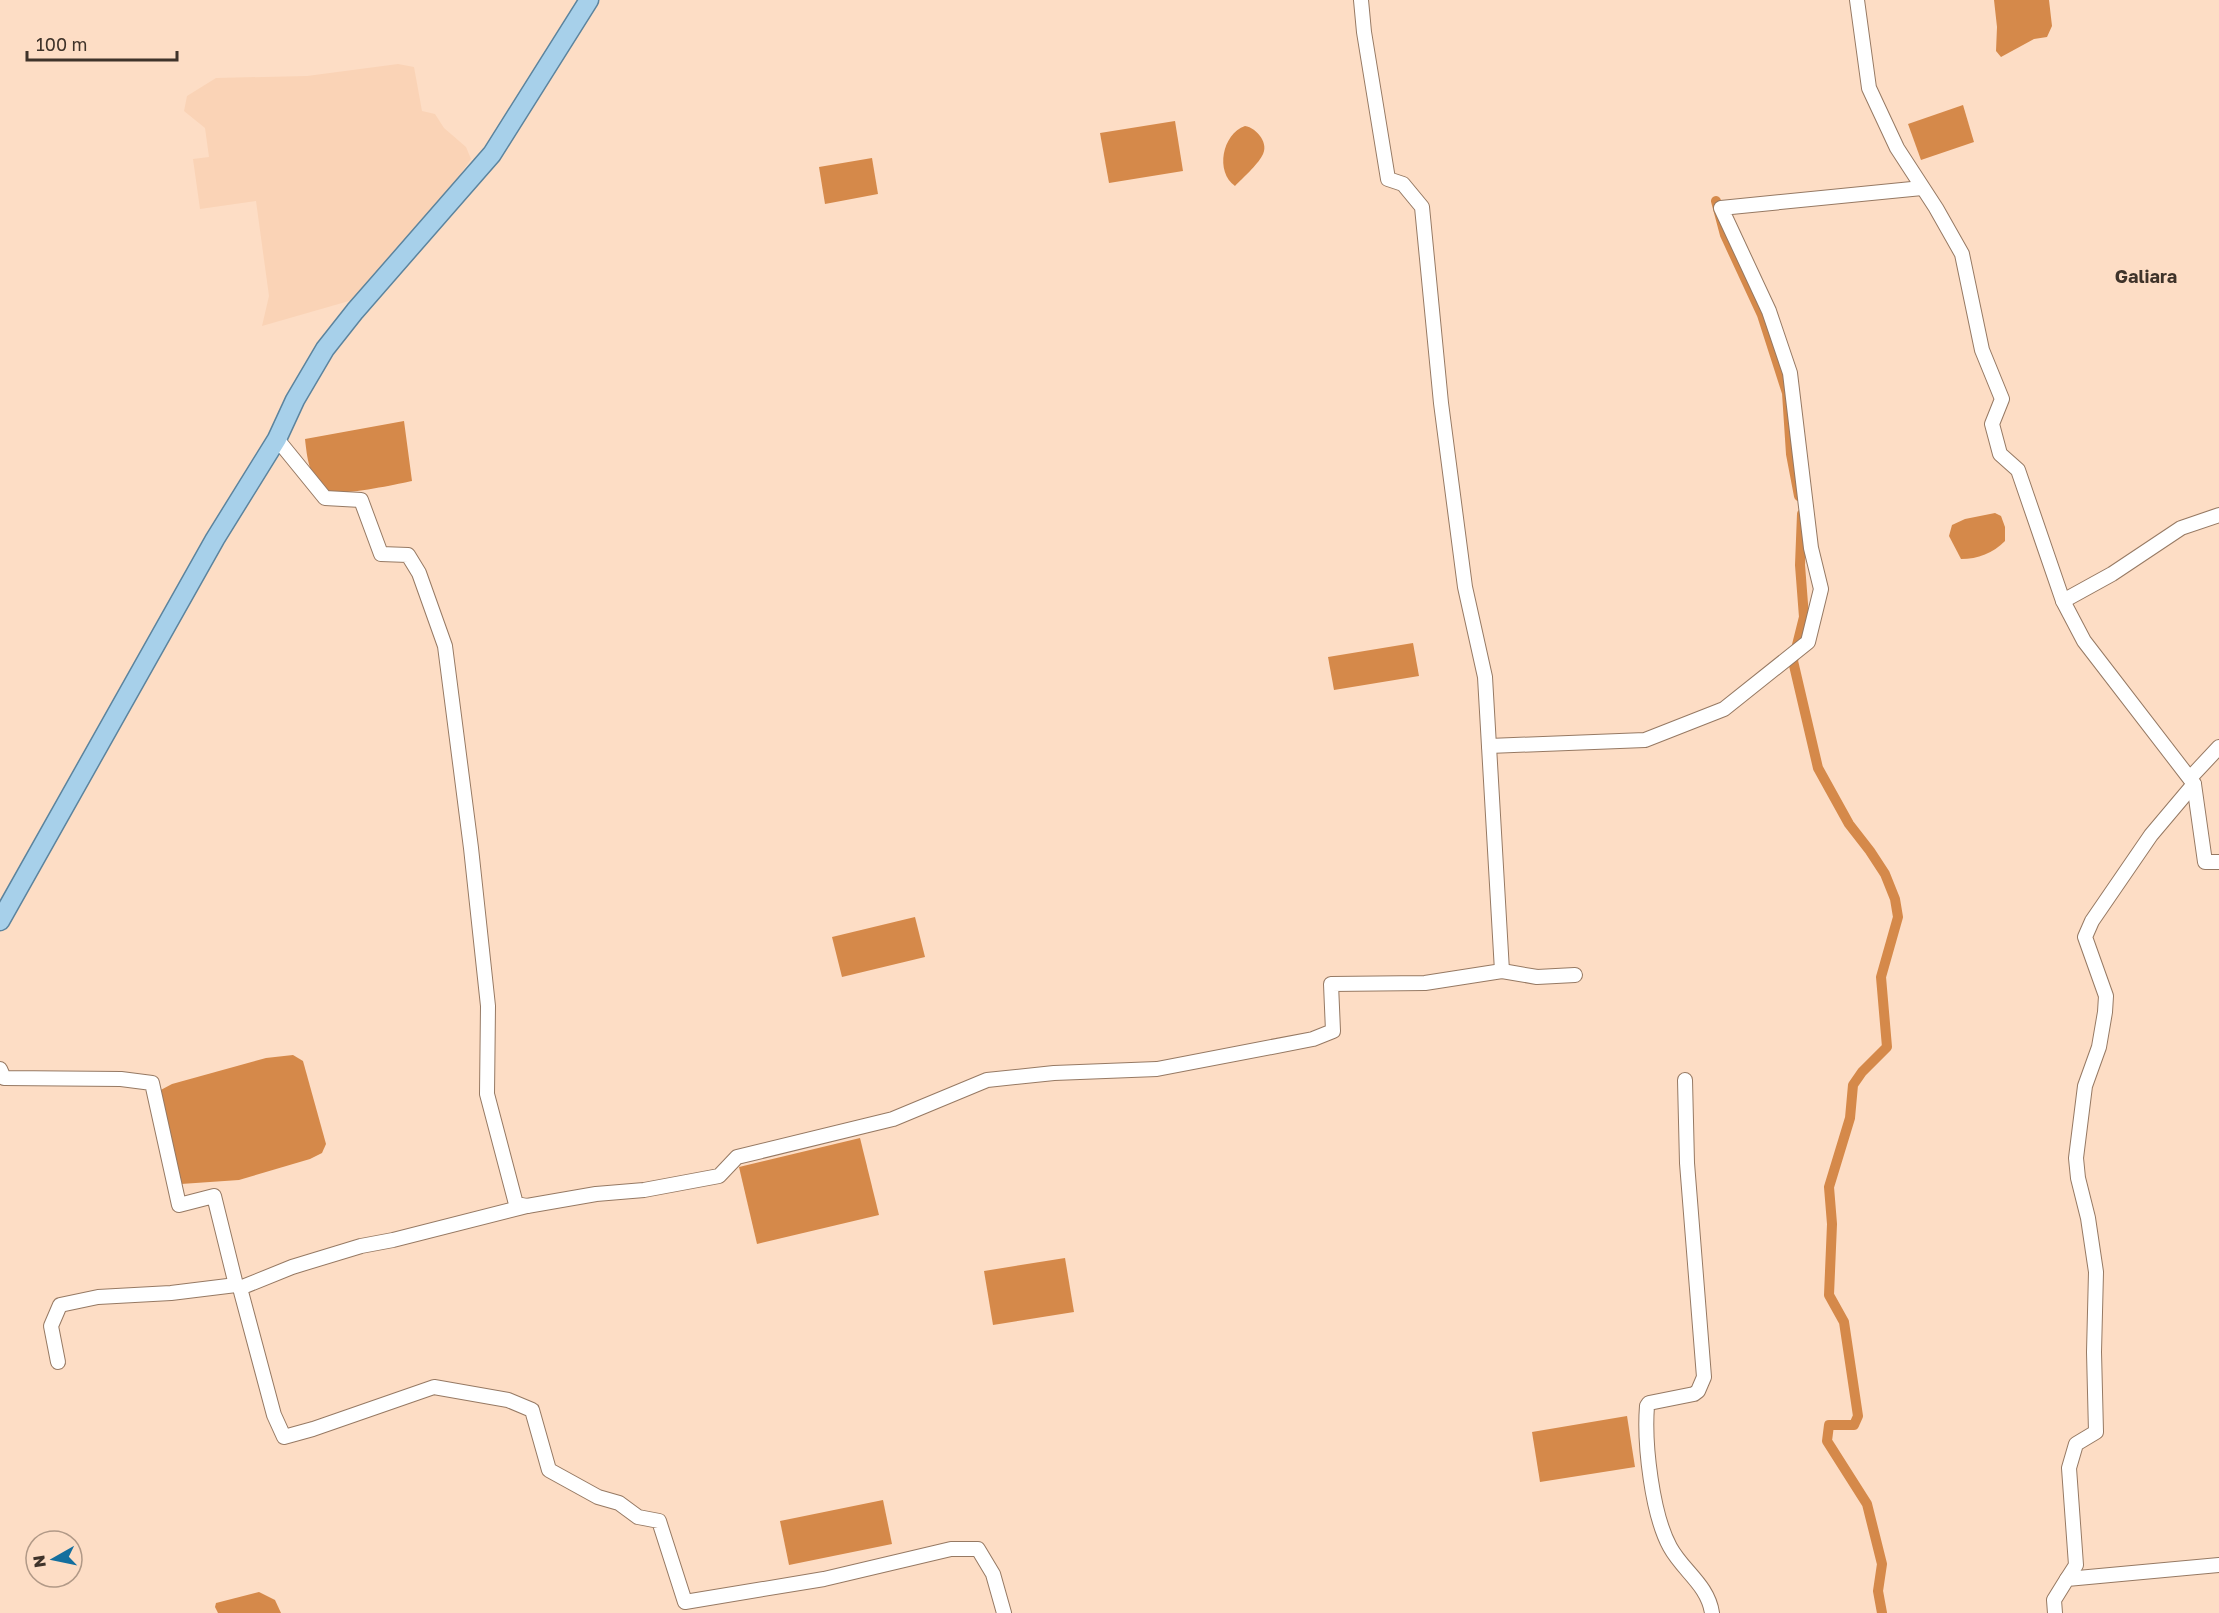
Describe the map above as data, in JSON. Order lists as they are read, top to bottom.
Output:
{
  "districts": ["Galiara"],
  "scale_bar": "100 m",
  "north": "left"
}
